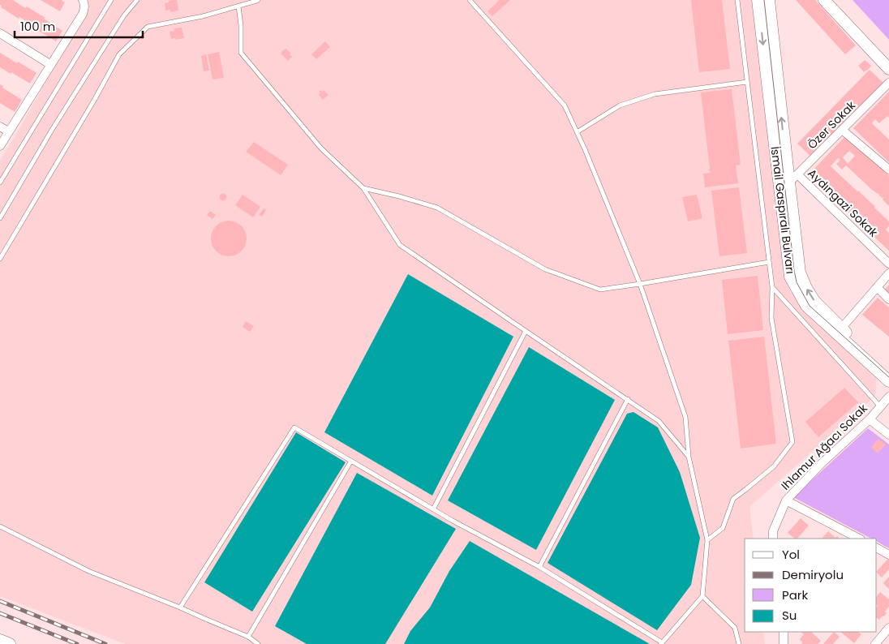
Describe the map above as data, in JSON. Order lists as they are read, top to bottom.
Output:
{
  "streets": {
    "main road": ["İsmail Gaspıralı Bulvarı"],
    "street": ["Özer Sokak", "Aydıngazi Sokak", "Ihlamur Ağacı Sokak"]
  },
  "crossings": [
    ["Özer Sokak", "Aydıngazi Sokak"]
  ],
  "legend": [
    "Yol",
    "Demiryolu",
    "Park",
    "Su"
  ],
  "scale_bar": "100 m"
}
